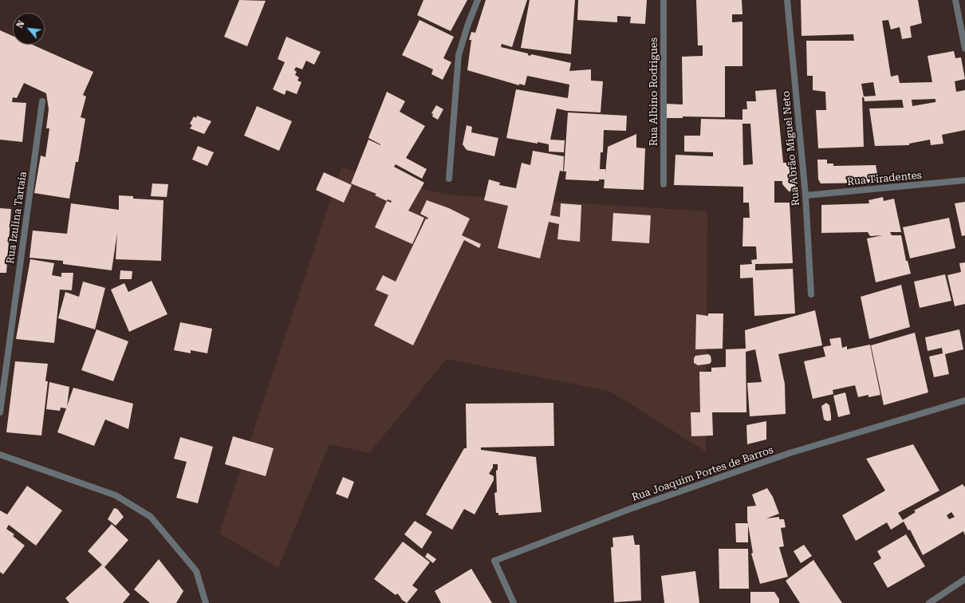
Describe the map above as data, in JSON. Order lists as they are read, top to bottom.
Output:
{
  "streets": {
    "street": [
      "Rua Albino Rodrigues",
      "Rua Abrão Miguel Neto",
      "Rua Tiradentes",
      "Rua Izulina Tartaia",
      "Rua Joaquim Portes de Barros"
    ]
  },
  "crossings": [
    ["Rua Abrão Miguel Neto", "Rua Tiradentes"]
  ],
  "north": "top left"
}
